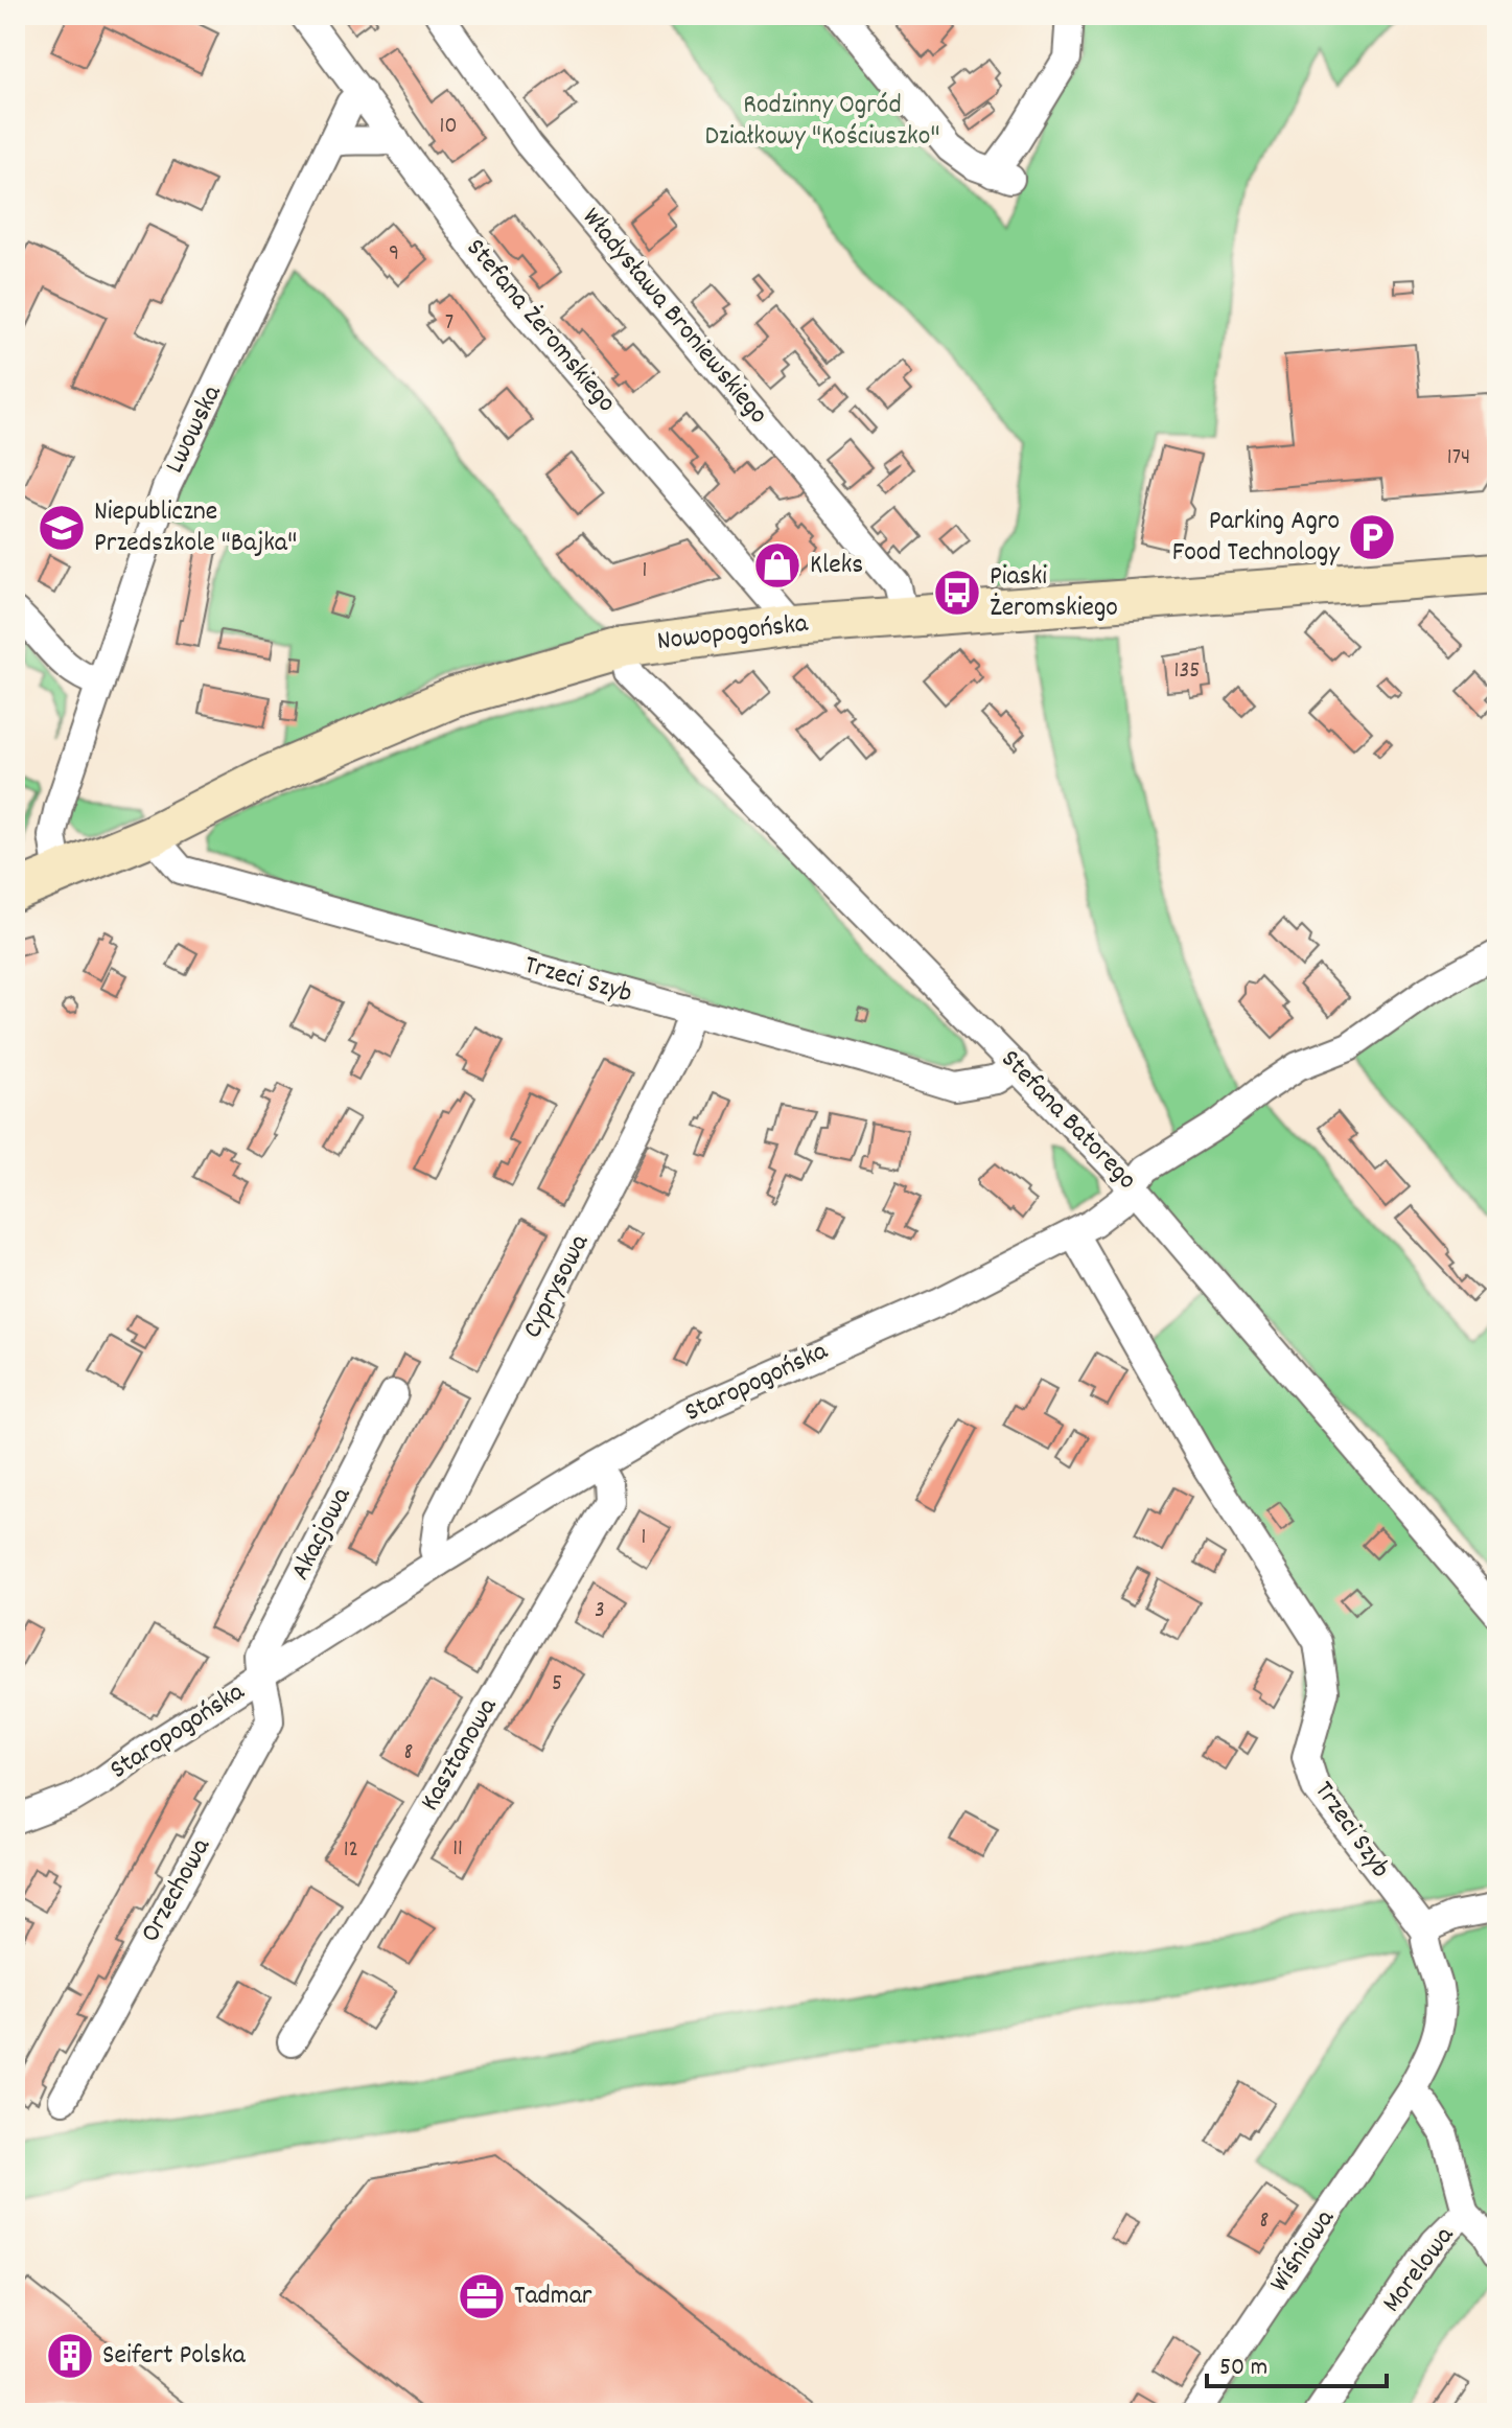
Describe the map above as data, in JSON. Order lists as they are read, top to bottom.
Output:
{
  "streets": {
    "street": [
      "Władysława Broniewskiego",
      "Stefana Żeromskiego",
      "Lwowska",
      "Nowopogońska",
      "Trzeci Szyb",
      "Stefana Batorego",
      "Cyprysowa",
      "Staropogońska",
      "Akacjowa",
      "Kasztanowa",
      "Orzechowa",
      "Wiśniowa",
      "Morelowa"
    ]
  },
  "crossings": [
    ["Władysława Broniewskiego", "Nowopogońska"],
    ["Stefana Żeromskiego", "Lwowska"],
    ["Stefana Żeromskiego", "Nowopogońska"],
    ["Lwowska", "Nowopogońska"],
    ["Nowopogońska", "Trzeci Szyb"],
    ["Nowopogońska", "Stefana Batorego"],
    ["Trzeci Szyb", "Stefana Batorego"],
    ["Trzeci Szyb", "Cyprysowa"],
    ["Trzeci Szyb", "Staropogońska"],
    ["Trzeci Szyb", "Wiśniowa"],
    ["Stefana Batorego", "Staropogońska"],
    ["Cyprysowa", "Staropogońska"],
    ["Staropogońska", "Akacjowa"],
    ["Staropogońska", "Kasztanowa"],
    ["Staropogońska", "Orzechowa"],
    ["Akacjowa", "Orzechowa"]
  ],
  "parks": ["Rodzinny Ogród Działkowy \"Kościuszko\""],
  "places": {
    "school or university": ["Niepubliczne Przedszkole \"Bajka\""],
    "parking": ["Parking Agro Food Technology"],
    "shop": ["Kleks"],
    "bus stop": ["Piaski Żeromskiego"],
    "office": ["Tadmar"],
    "building": ["Seifert Polska"]
  },
  "house_numbers": [
    "10",
    "9",
    "7",
    "174",
    "1",
    "135",
    "1",
    "3",
    "5",
    "8",
    "11",
    "12",
    "8"
  ],
  "scale_bar": "50 m"
}
